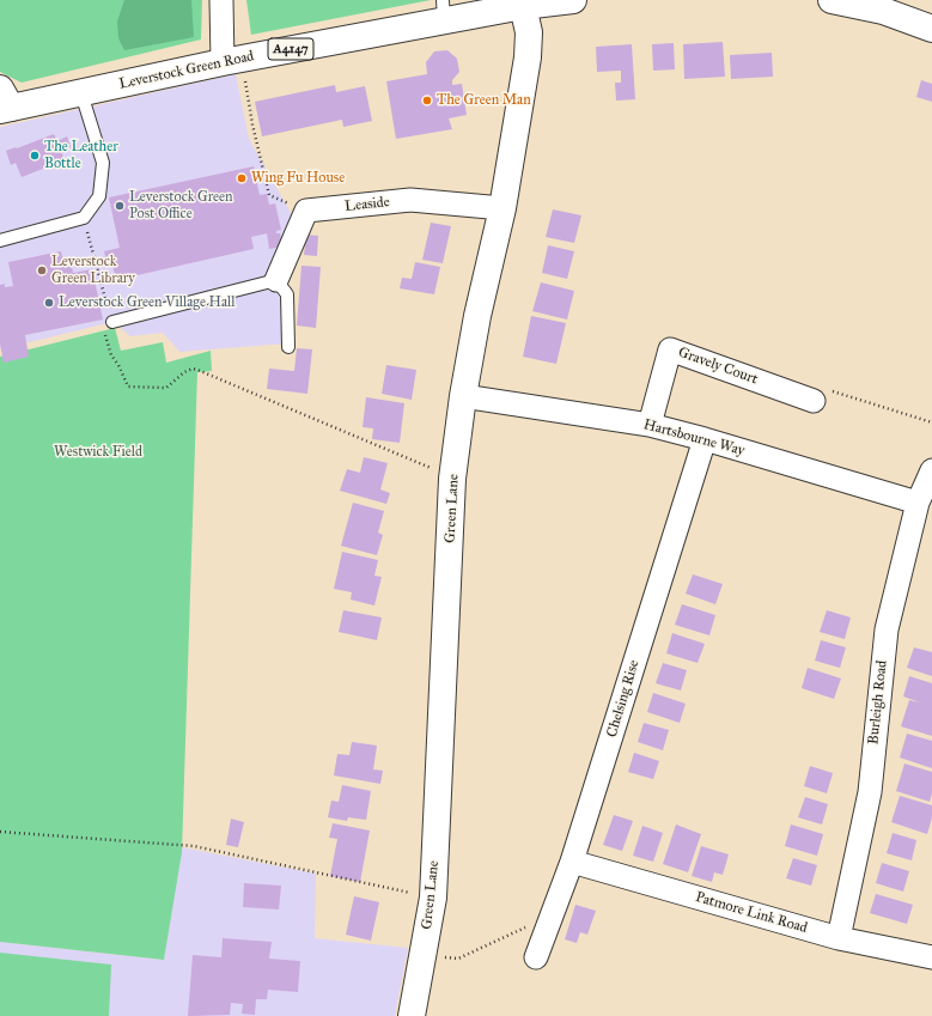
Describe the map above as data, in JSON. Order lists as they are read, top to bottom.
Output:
{
  "streets": {
    "street": [
      "A4147",
      "Leverstock Green Road",
      "Leaside",
      "Gravely Court",
      "Hartsbourne Way",
      "Green Lane",
      "Chelsing Rise",
      "Burleigh Road",
      "Patmore Link Road"
    ]
  },
  "crossings": [
    ["Leverstock Green Road", "Green Lane"],
    ["Leaside", "Green Lane"],
    ["Gravely Court", "Hartsbourne Way"],
    ["Hartsbourne Way", "Green Lane"],
    ["Hartsbourne Way", "Chelsing Rise"],
    ["Hartsbourne Way", "Burleigh Road"],
    ["Chelsing Rise", "Patmore Link Road"],
    ["Burleigh Road", "Patmore Link Road"]
  ],
  "parks": ["Westwick Field"],
  "places": [
    "The Green Man",
    "The Leather Bottle",
    "Wing Fu House",
    "Leverstock Green Post Office",
    "Leverstock Green Library",
    "Leverstock Green Village Hall"
  ]
}
